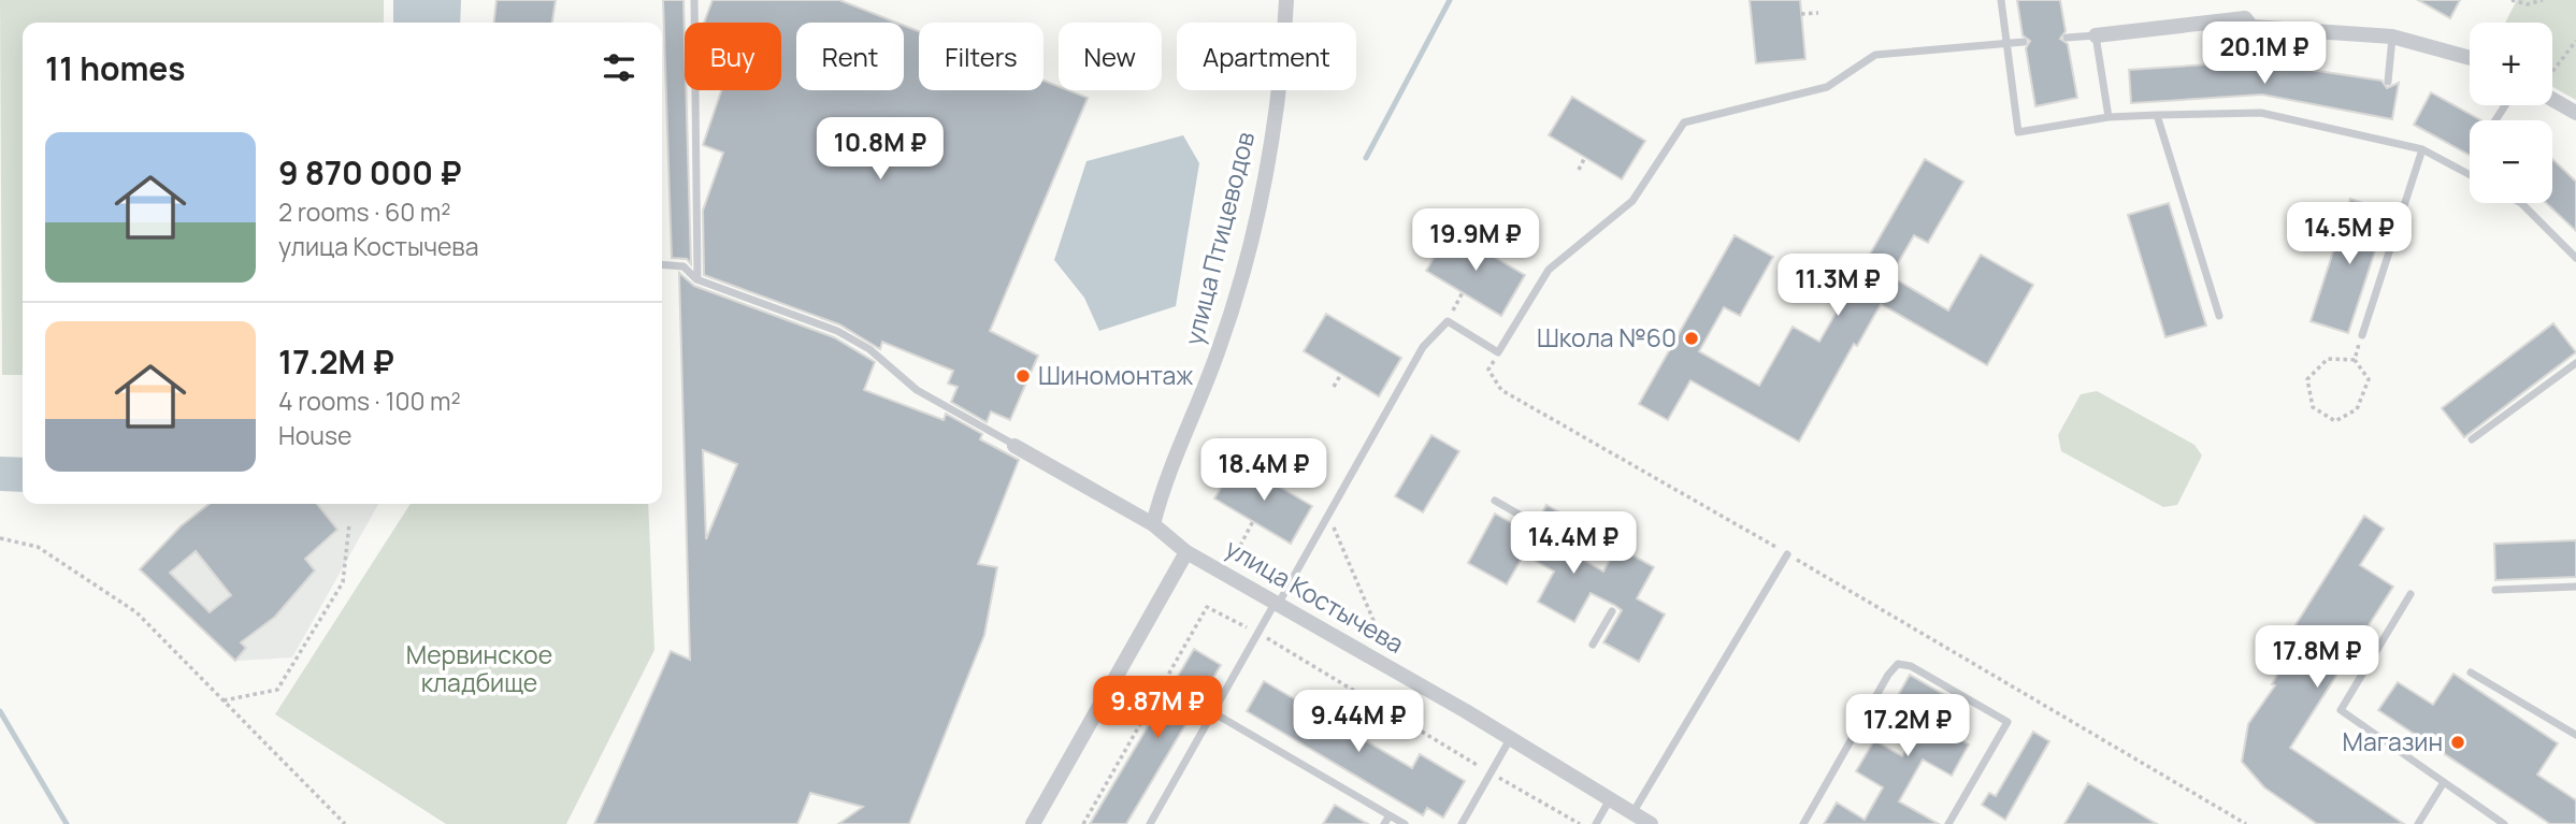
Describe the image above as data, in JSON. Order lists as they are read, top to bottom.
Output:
{
  "streets": {
    "street": ["улица Птицеводов", "улица Костычева"]
  },
  "crossings": [
    ["улица Птицеводов", "улица Костычева"]
  ],
  "parks": ["Мервинское кладбище"],
  "places": ["Школа №60", "Шиномонтаж", "Магазин"],
  "page": {
    "price": [
      "20.1M ₽",
      "10.8M ₽",
      "14.5M ₽",
      "19.9M ₽",
      "11.3M ₽",
      "18.4M ₽",
      "14.4M ₽",
      "17.8M ₽",
      "9.87M ₽",
      "9.44M ₽",
      "17.2M ₽"
    ],
    "map_buttons": ["+", "−"],
    "chip": [
      "Buy",
      "Rent",
      "Filters",
      "New",
      "Apartment"
    ],
    "heading": "11 homes",
    "list": [
      {
        "name": "9 870 000 ₽",
        "note": "2 rooms · 60 m² · улица Костычева"
      },
      {
        "name": "17.2M ₽",
        "note": "4 rooms · 100 m² · House"
      }
    ]
  }
}
